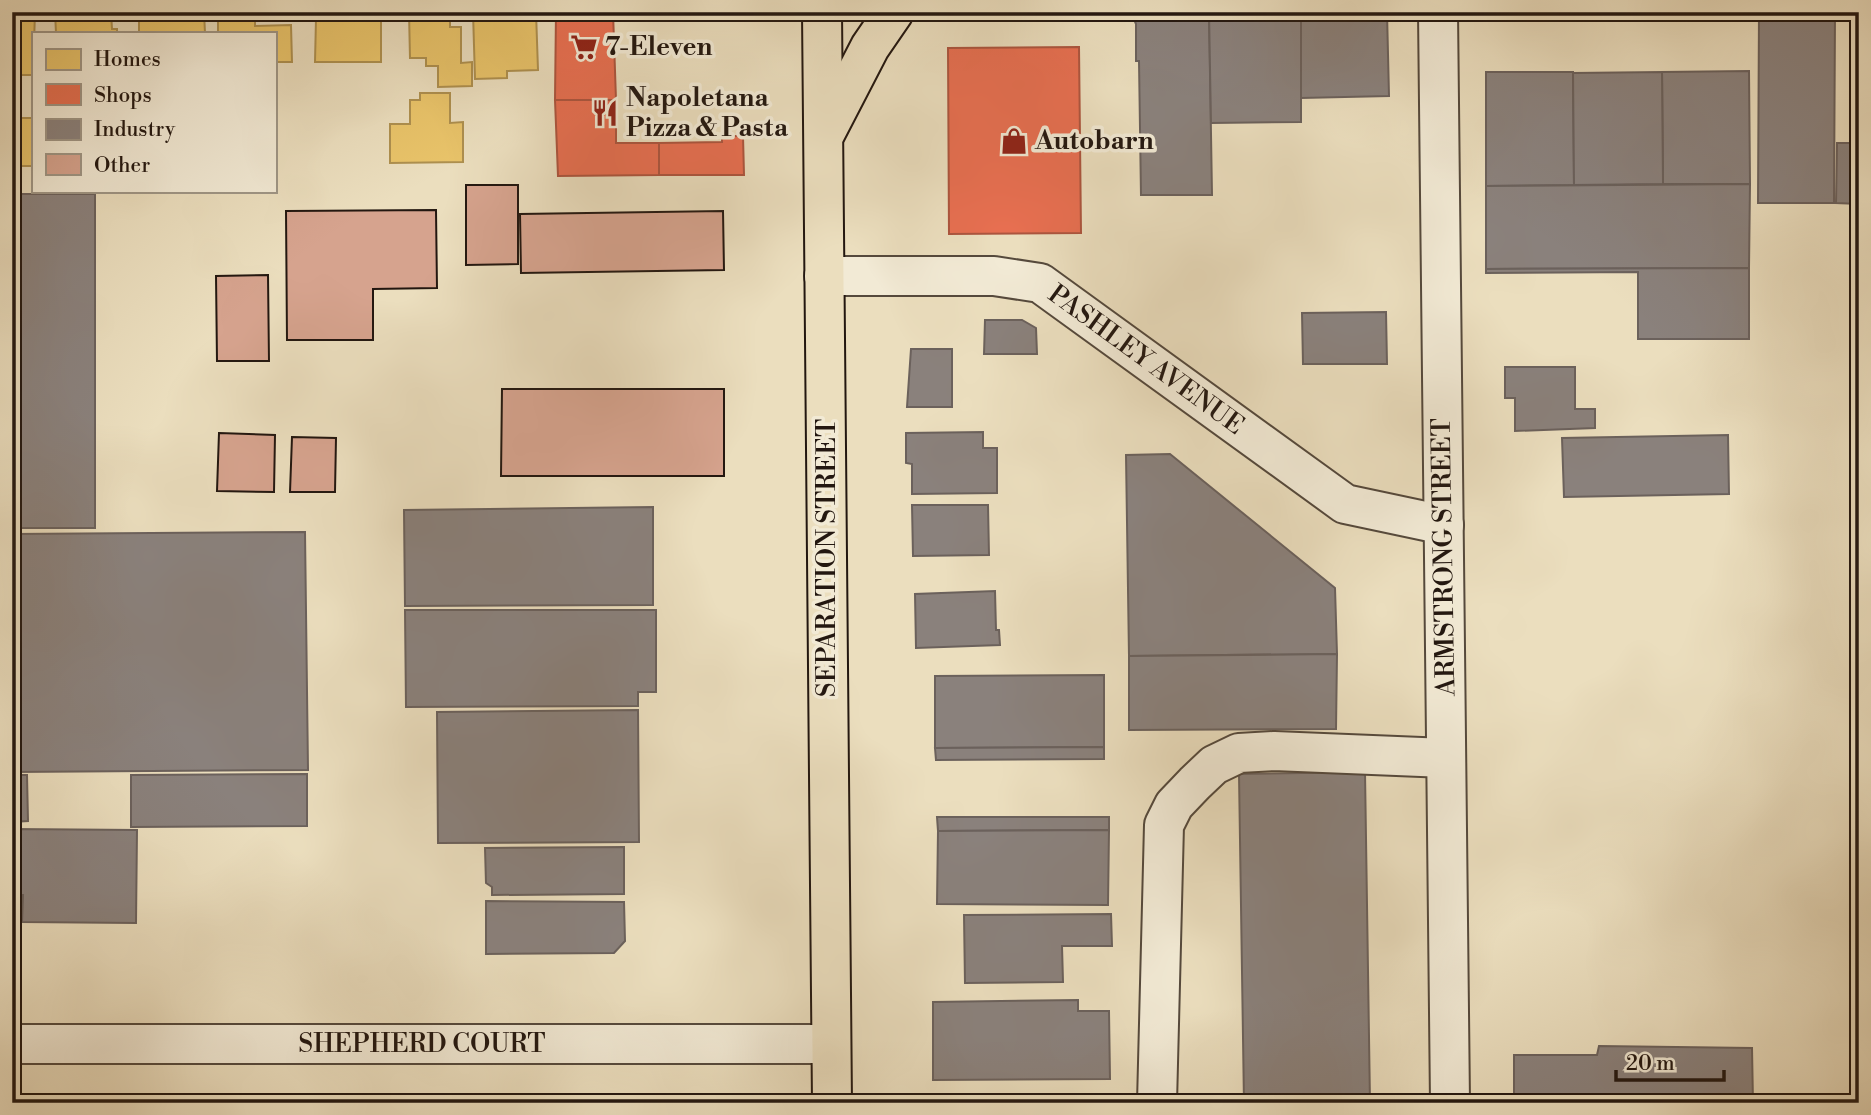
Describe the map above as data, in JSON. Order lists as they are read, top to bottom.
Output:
{
  "streets": {
    "main road": ["SEPARATION STREET"],
    "street": ["PASHLEY AVENUE", "ARMSTRONG STREET", "SHEPHERD COURT"]
  },
  "crossings": [
    ["PASHLEY AVENUE", "ARMSTRONG STREET"],
    ["PASHLEY AVENUE", "SEPARATION STREET"],
    ["SEPARATION STREET", "SHEPHERD COURT"]
  ],
  "places": {
    "supermarket": ["7-Eleven"],
    "restaurant": ["Napoletana Pizza & Pasta"],
    "shop": ["Autobarn"]
  },
  "legend": [
    "Homes",
    "Shops",
    "Industry",
    "Other"
  ],
  "scale_bar": "20 m"
}
